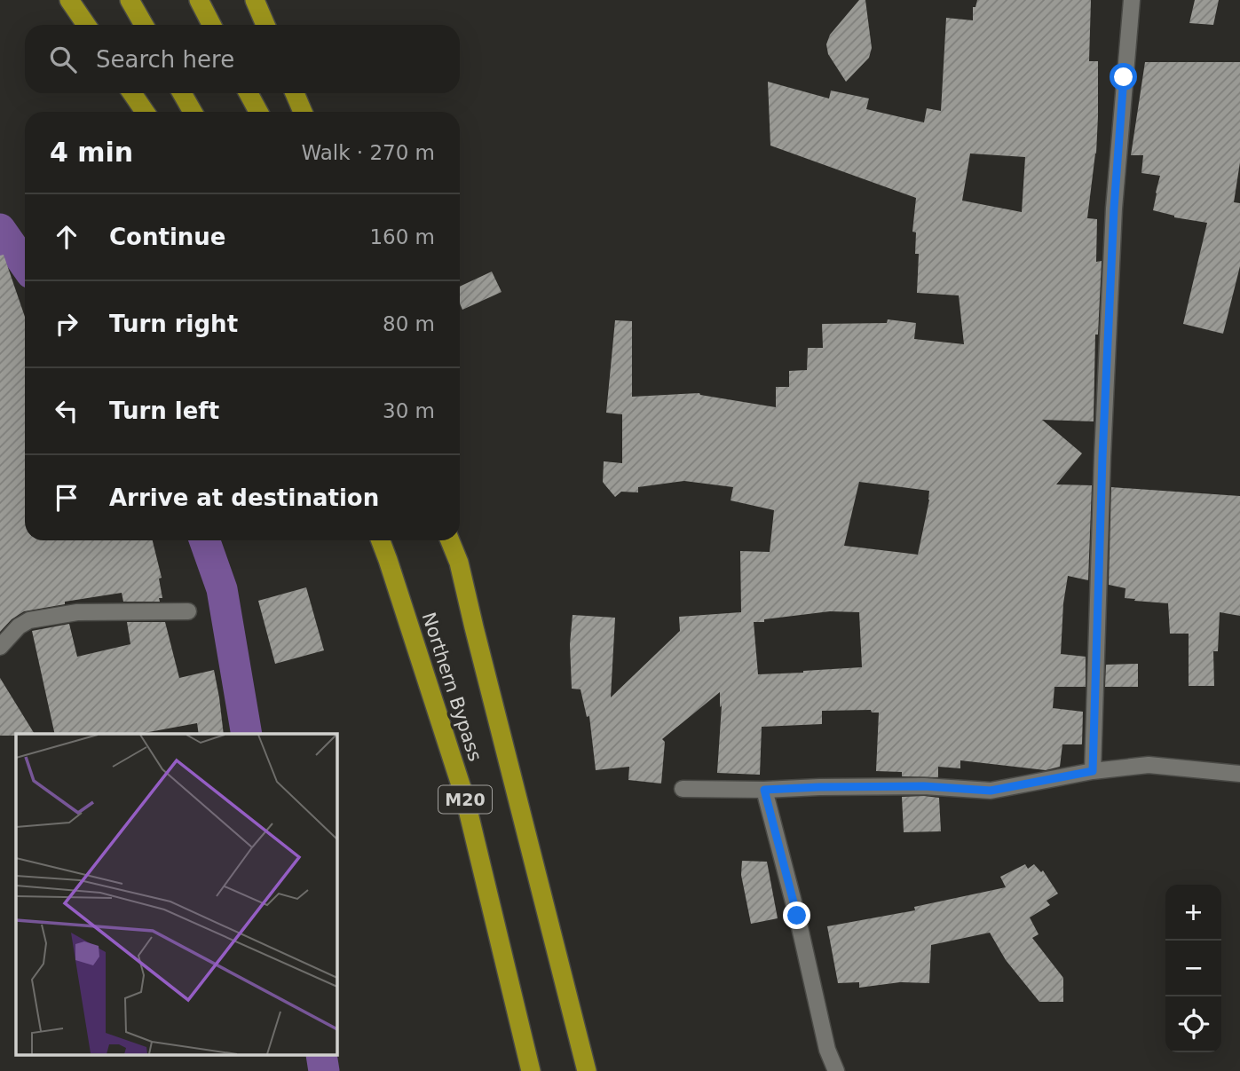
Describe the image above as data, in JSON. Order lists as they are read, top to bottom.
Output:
{
  "streets": {
    "highway": ["Northern Bypass", "M20"]
  },
  "page": {
    "search": "Search here",
    "heading": ["4 min", "Walk · 270 m"],
    "list": [
      ["Continue", "160 m"],
      ["Turn right", "80 m"],
      ["Turn left", "30 m"],
      "Arrive at destination"
    ],
    "map_buttons": ["+", "−"]
  }
}
